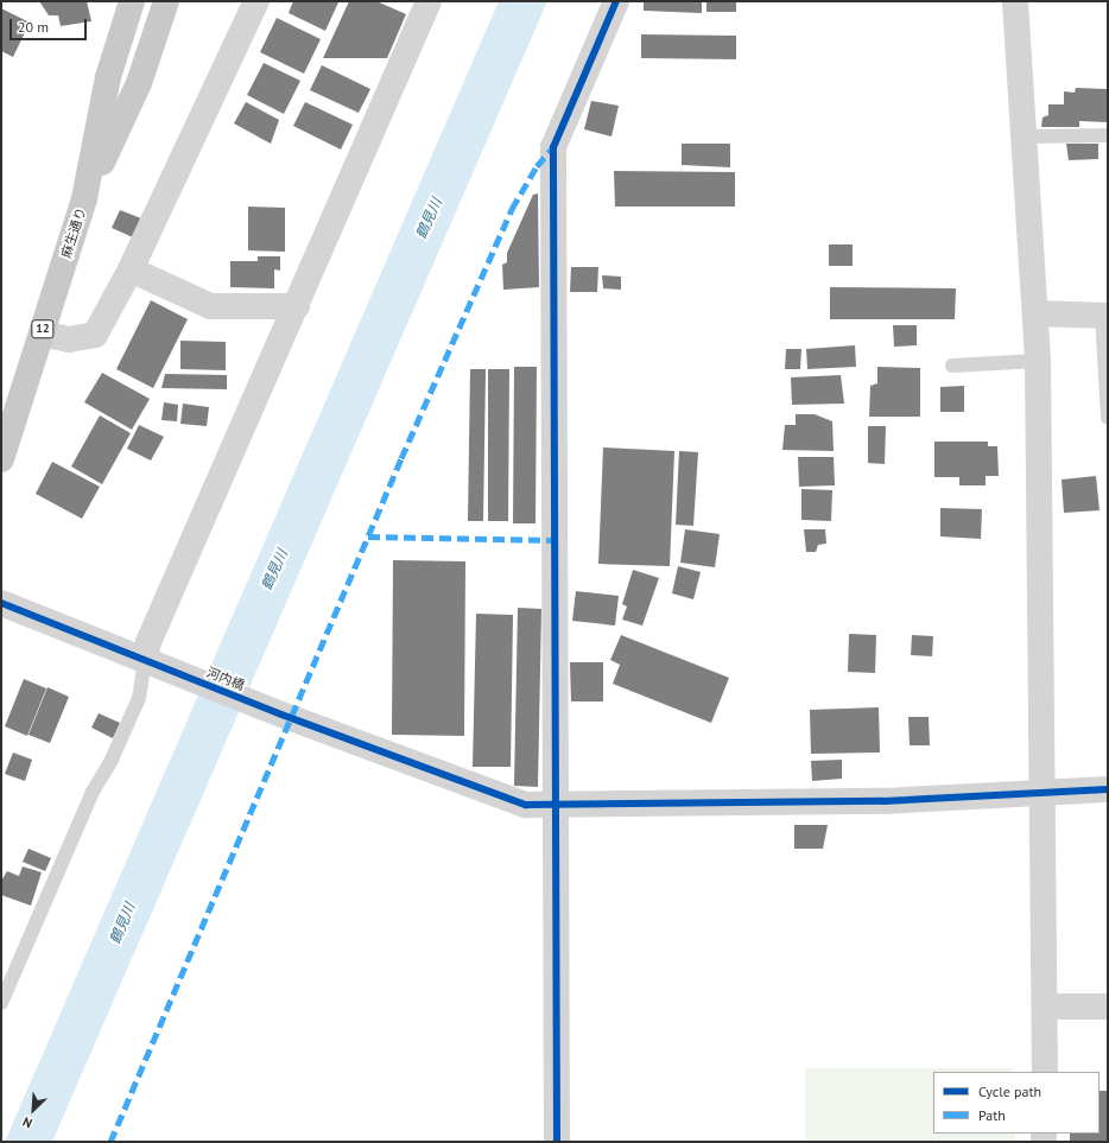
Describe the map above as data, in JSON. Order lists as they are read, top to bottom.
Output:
{
  "streets": {
    "main road": ["麻生通り", "12"],
    "street": ["河内橋"]
  },
  "crossings": [
    ["麻生通り", "12"]
  ],
  "water": ["鶴見川"],
  "legend": ["Cycle path", "Path"],
  "scale_bar": "20 m",
  "north": "bottom left"
}
